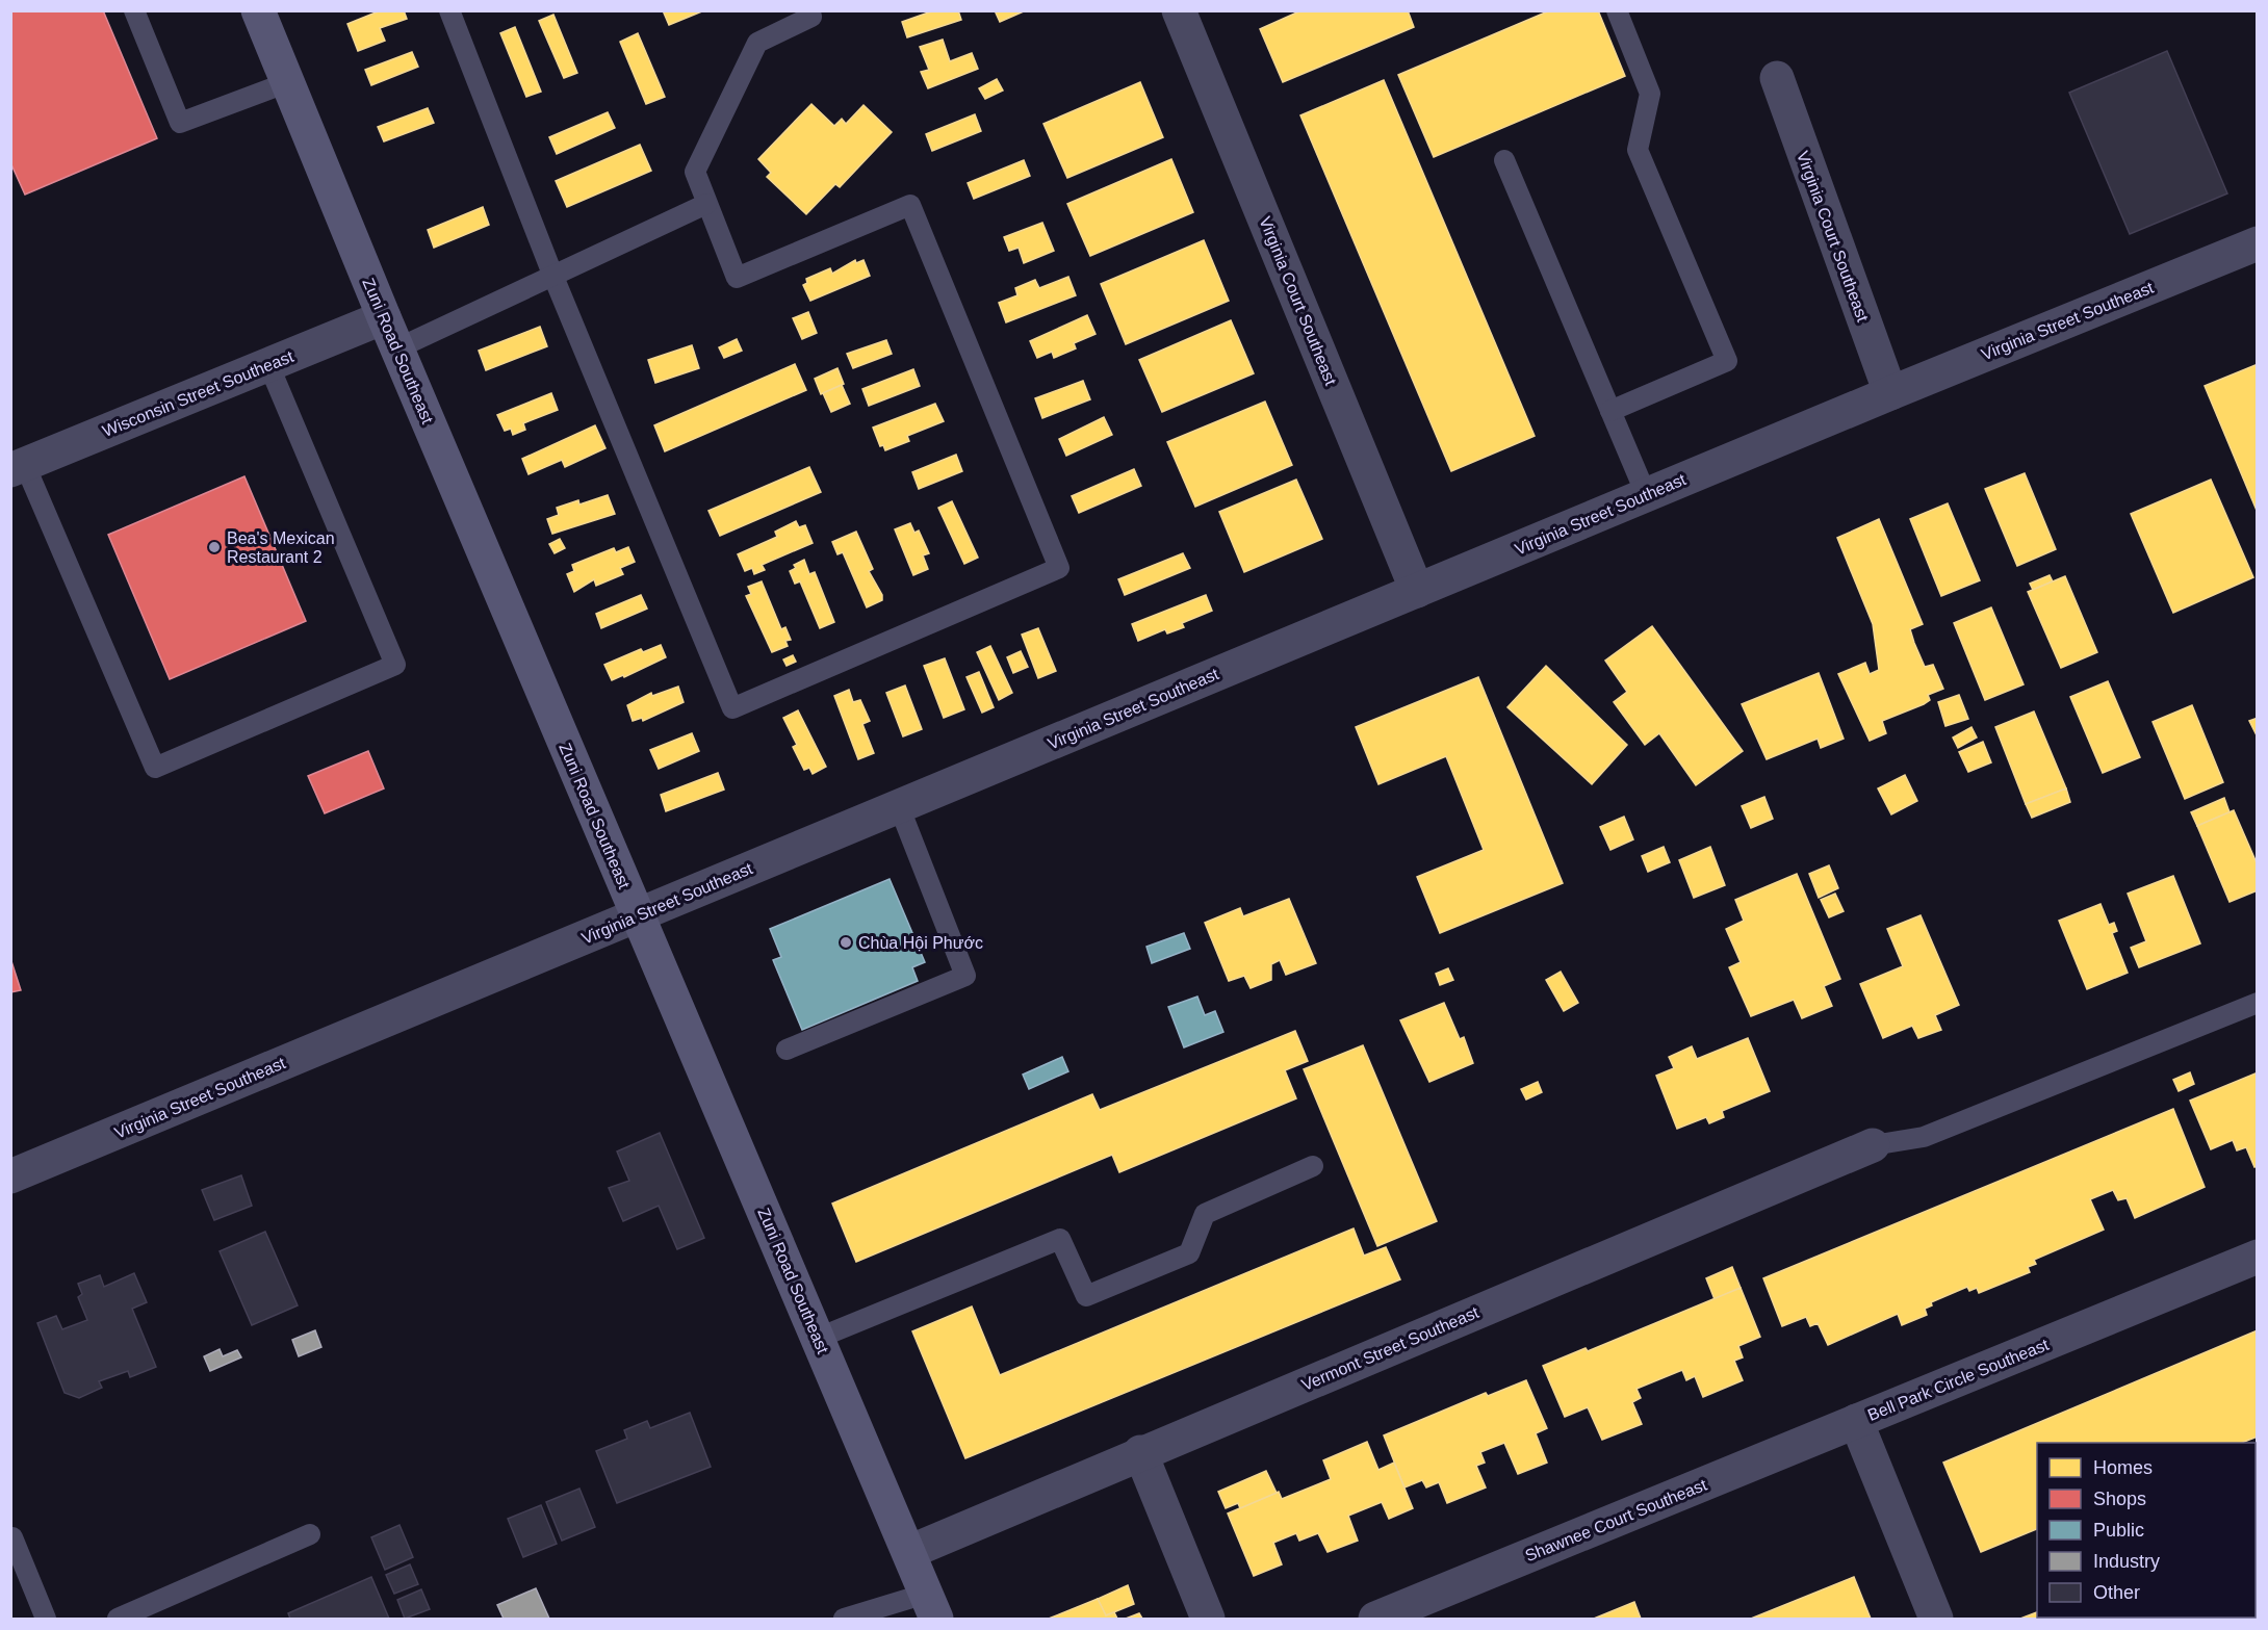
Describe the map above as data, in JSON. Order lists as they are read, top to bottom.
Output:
{
  "streets": {
    "street": [
      "Virginia Court Southeast",
      "Virginia Street Southeast",
      "Zuni Road Southeast",
      "Wisconsin Street Southeast",
      "Vermont Street Southeast",
      "Bell Park Circle Southeast",
      "Shawnee Court Southeast"
    ]
  },
  "crossings": [
    ["Virginia Court Southeast", "Virginia Street Southeast"],
    ["Virginia Street Southeast", "Zuni Road Southeast"],
    ["Zuni Road Southeast", "Wisconsin Street Southeast"],
    ["Zuni Road Southeast", "Vermont Street Southeast"],
    ["Bell Park Circle Southeast", "Shawnee Court Southeast"]
  ],
  "places": ["Bea's Mexican Restaurant 2", "Chùa Hội Phước"],
  "legend": [
    "Homes",
    "Shops",
    "Public",
    "Industry",
    "Other"
  ]
}
